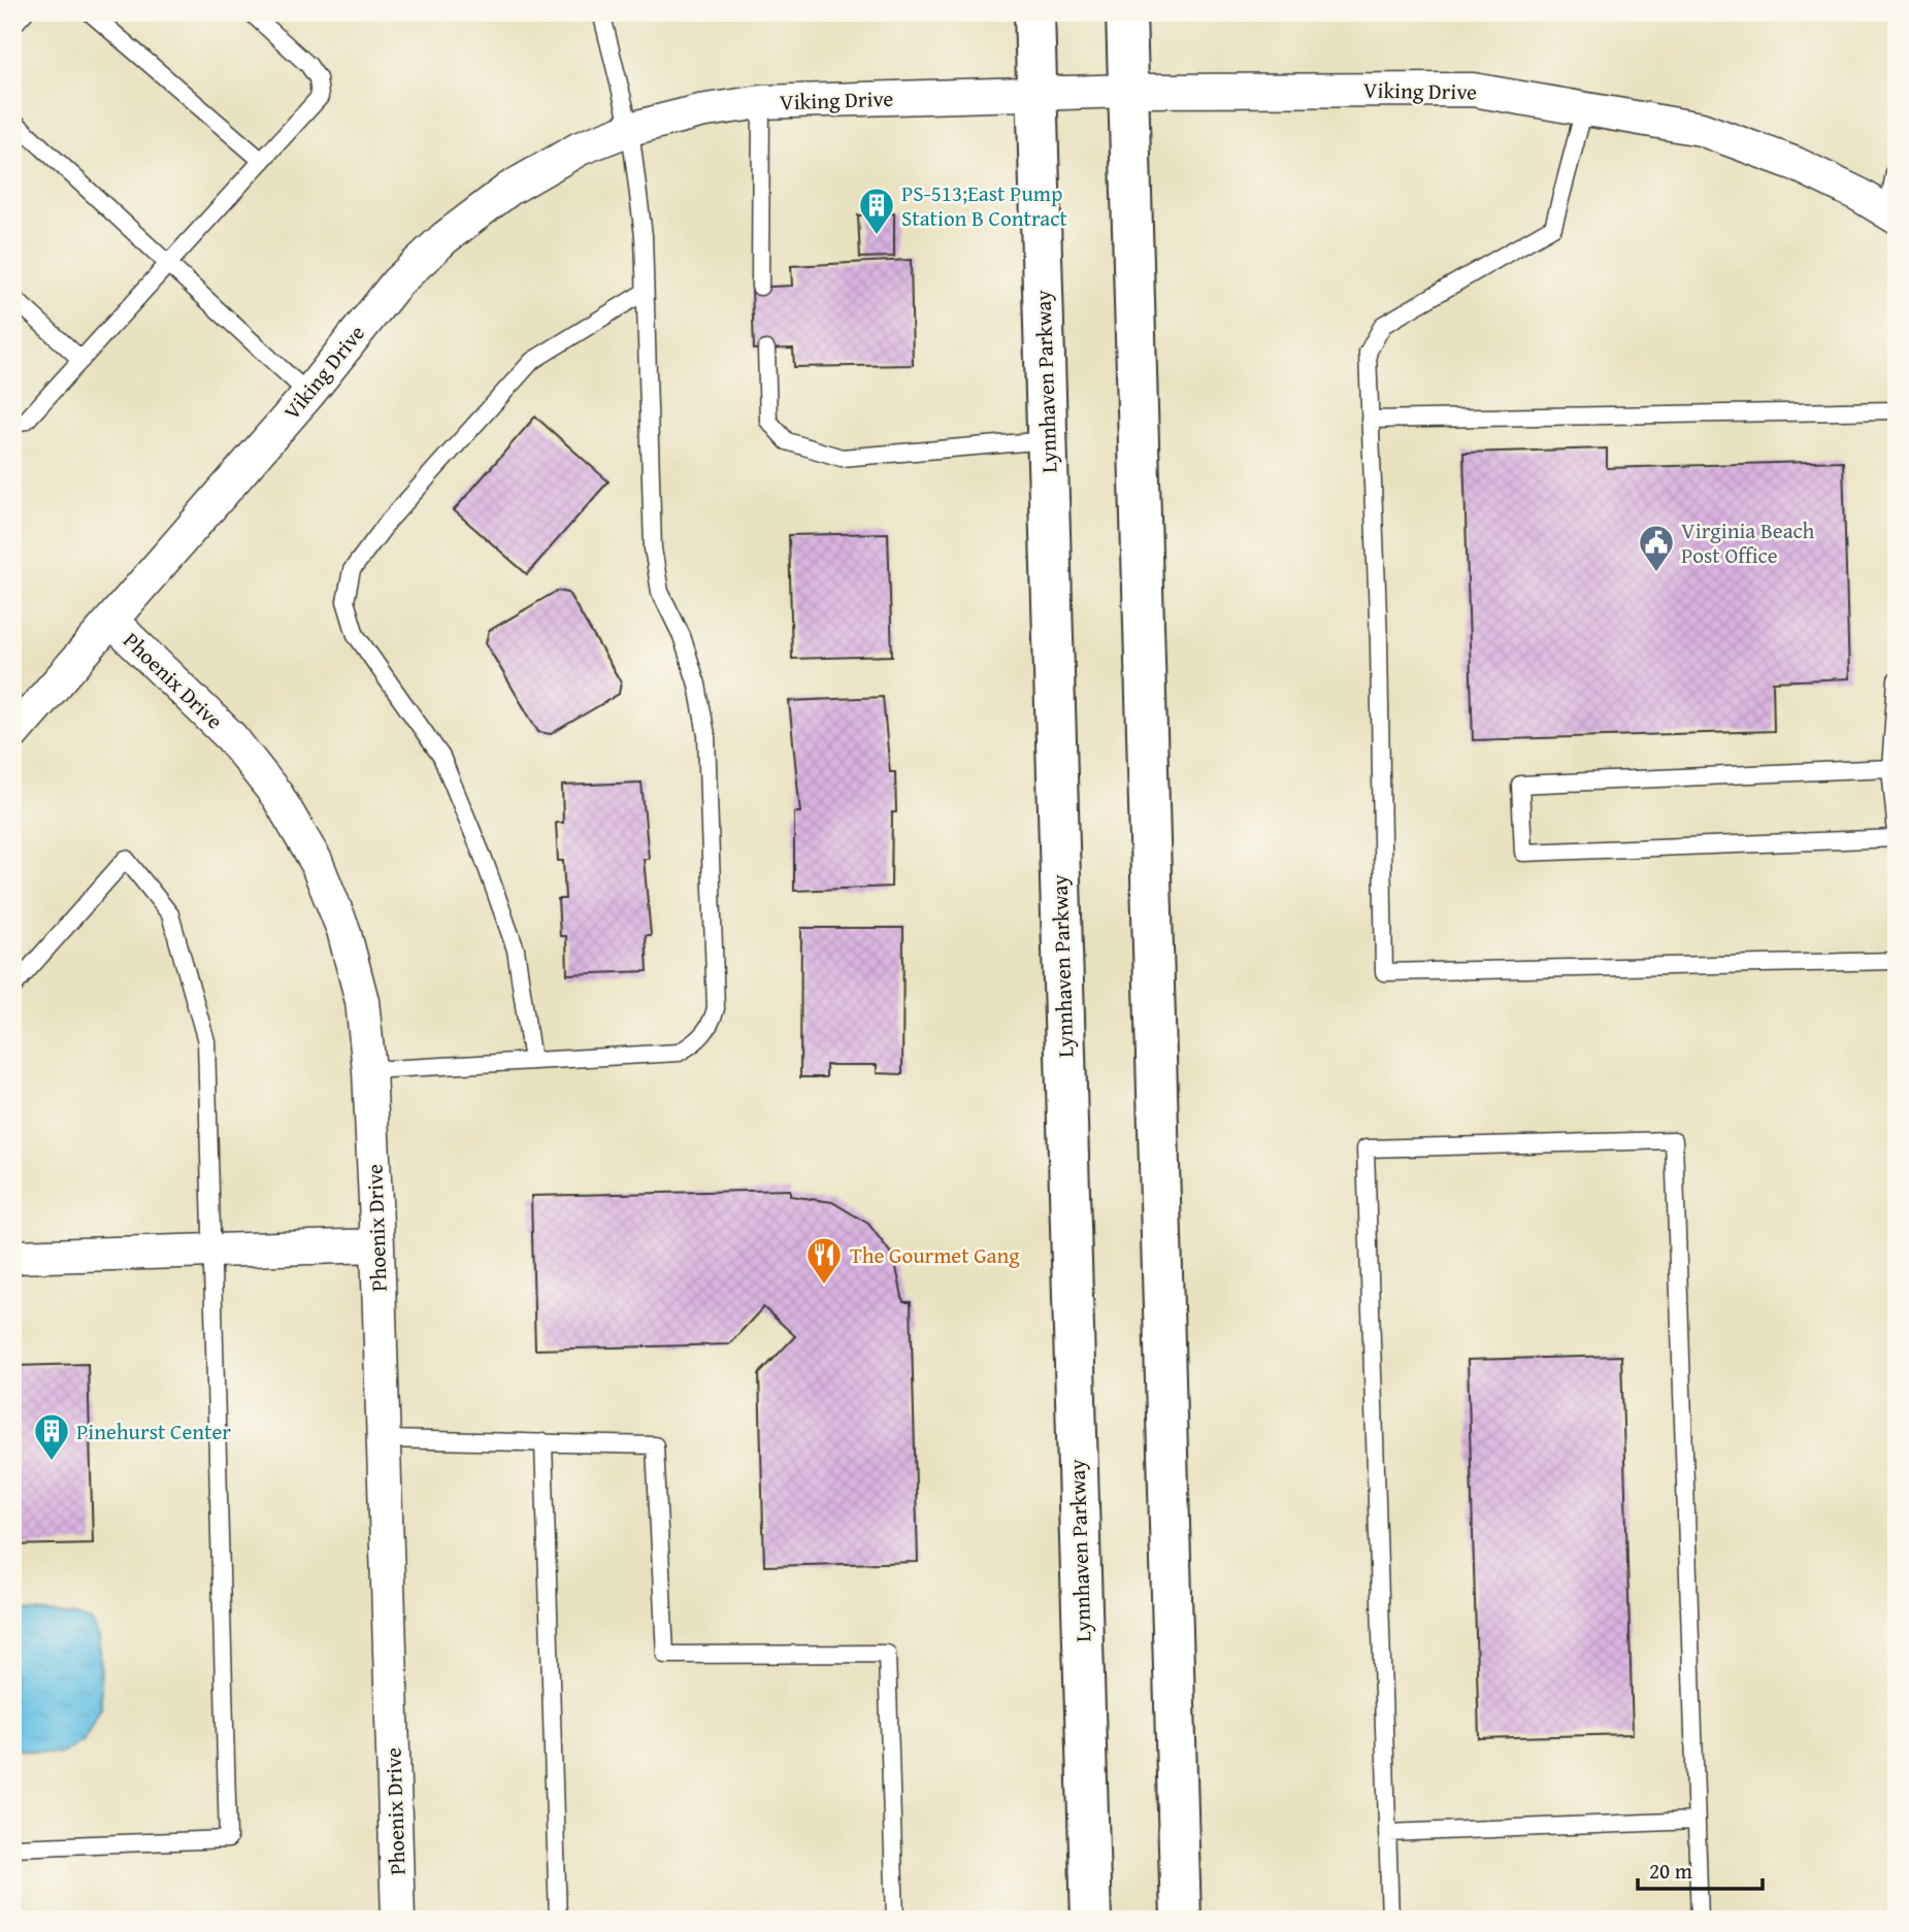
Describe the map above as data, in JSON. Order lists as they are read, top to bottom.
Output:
{
  "streets": {
    "main road": ["Lynnhaven Parkway"],
    "street": ["Viking Drive", "Phoenix Drive"]
  },
  "crossings": [
    ["Viking Drive", "Lynnhaven Parkway"],
    ["Viking Drive", "Phoenix Drive"]
  ],
  "places": {
    "building": ["PS-513;East Pump Station B Contract", "Pinehurst Center"],
    "public building": ["Virginia Beach Post Office"],
    "restaurant": ["The Gourmet Gang"]
  },
  "scale_bar": "20 m"
}
